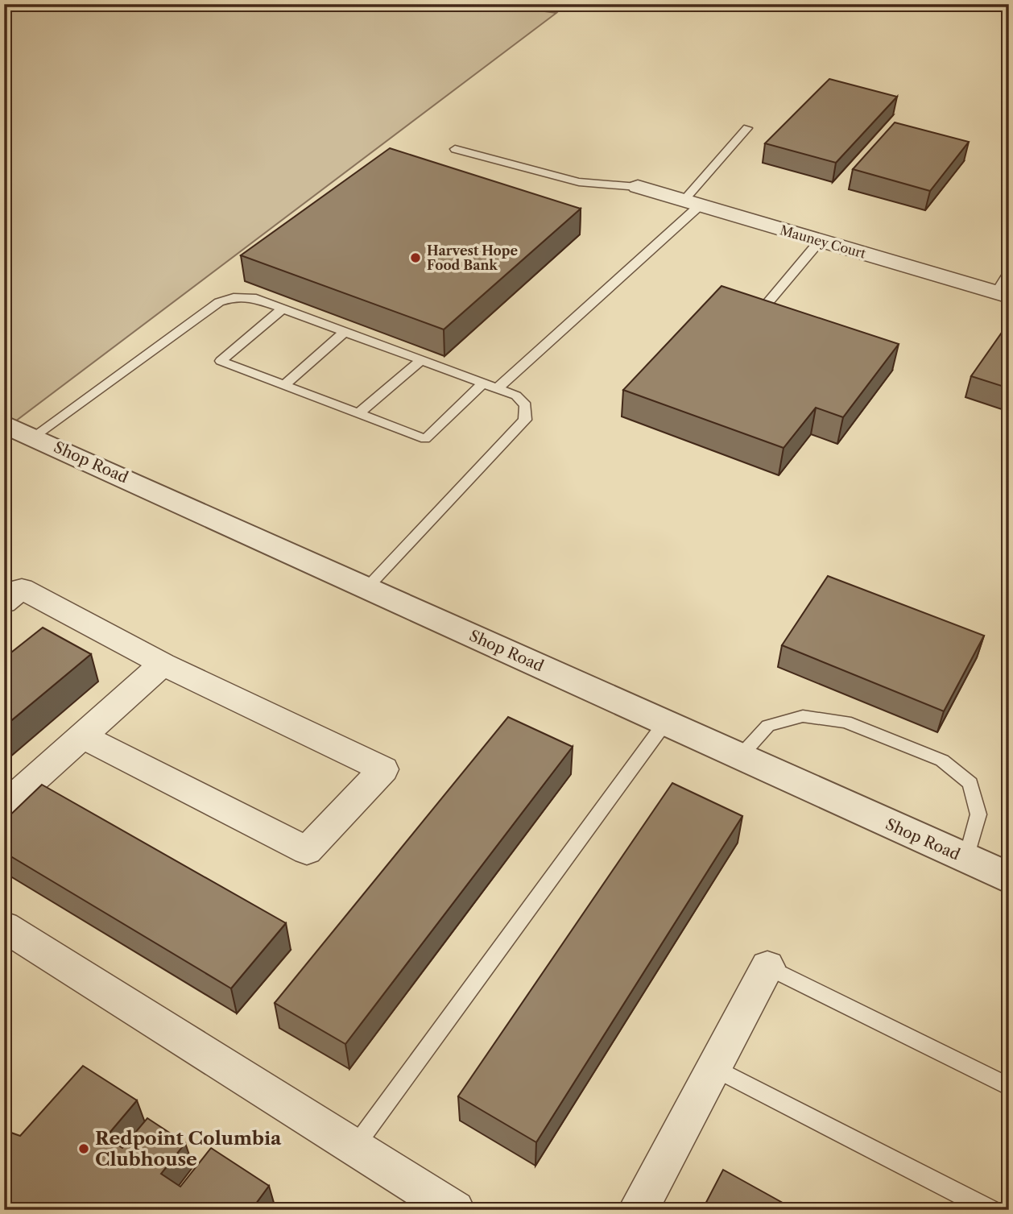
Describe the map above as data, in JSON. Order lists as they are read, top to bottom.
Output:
{
  "streets": {
    "street": ["Mauney Court", "Shop Road"]
  },
  "places": ["Harvest Hope Food Bank", "Redpoint Columbia Clubhouse"]
}
